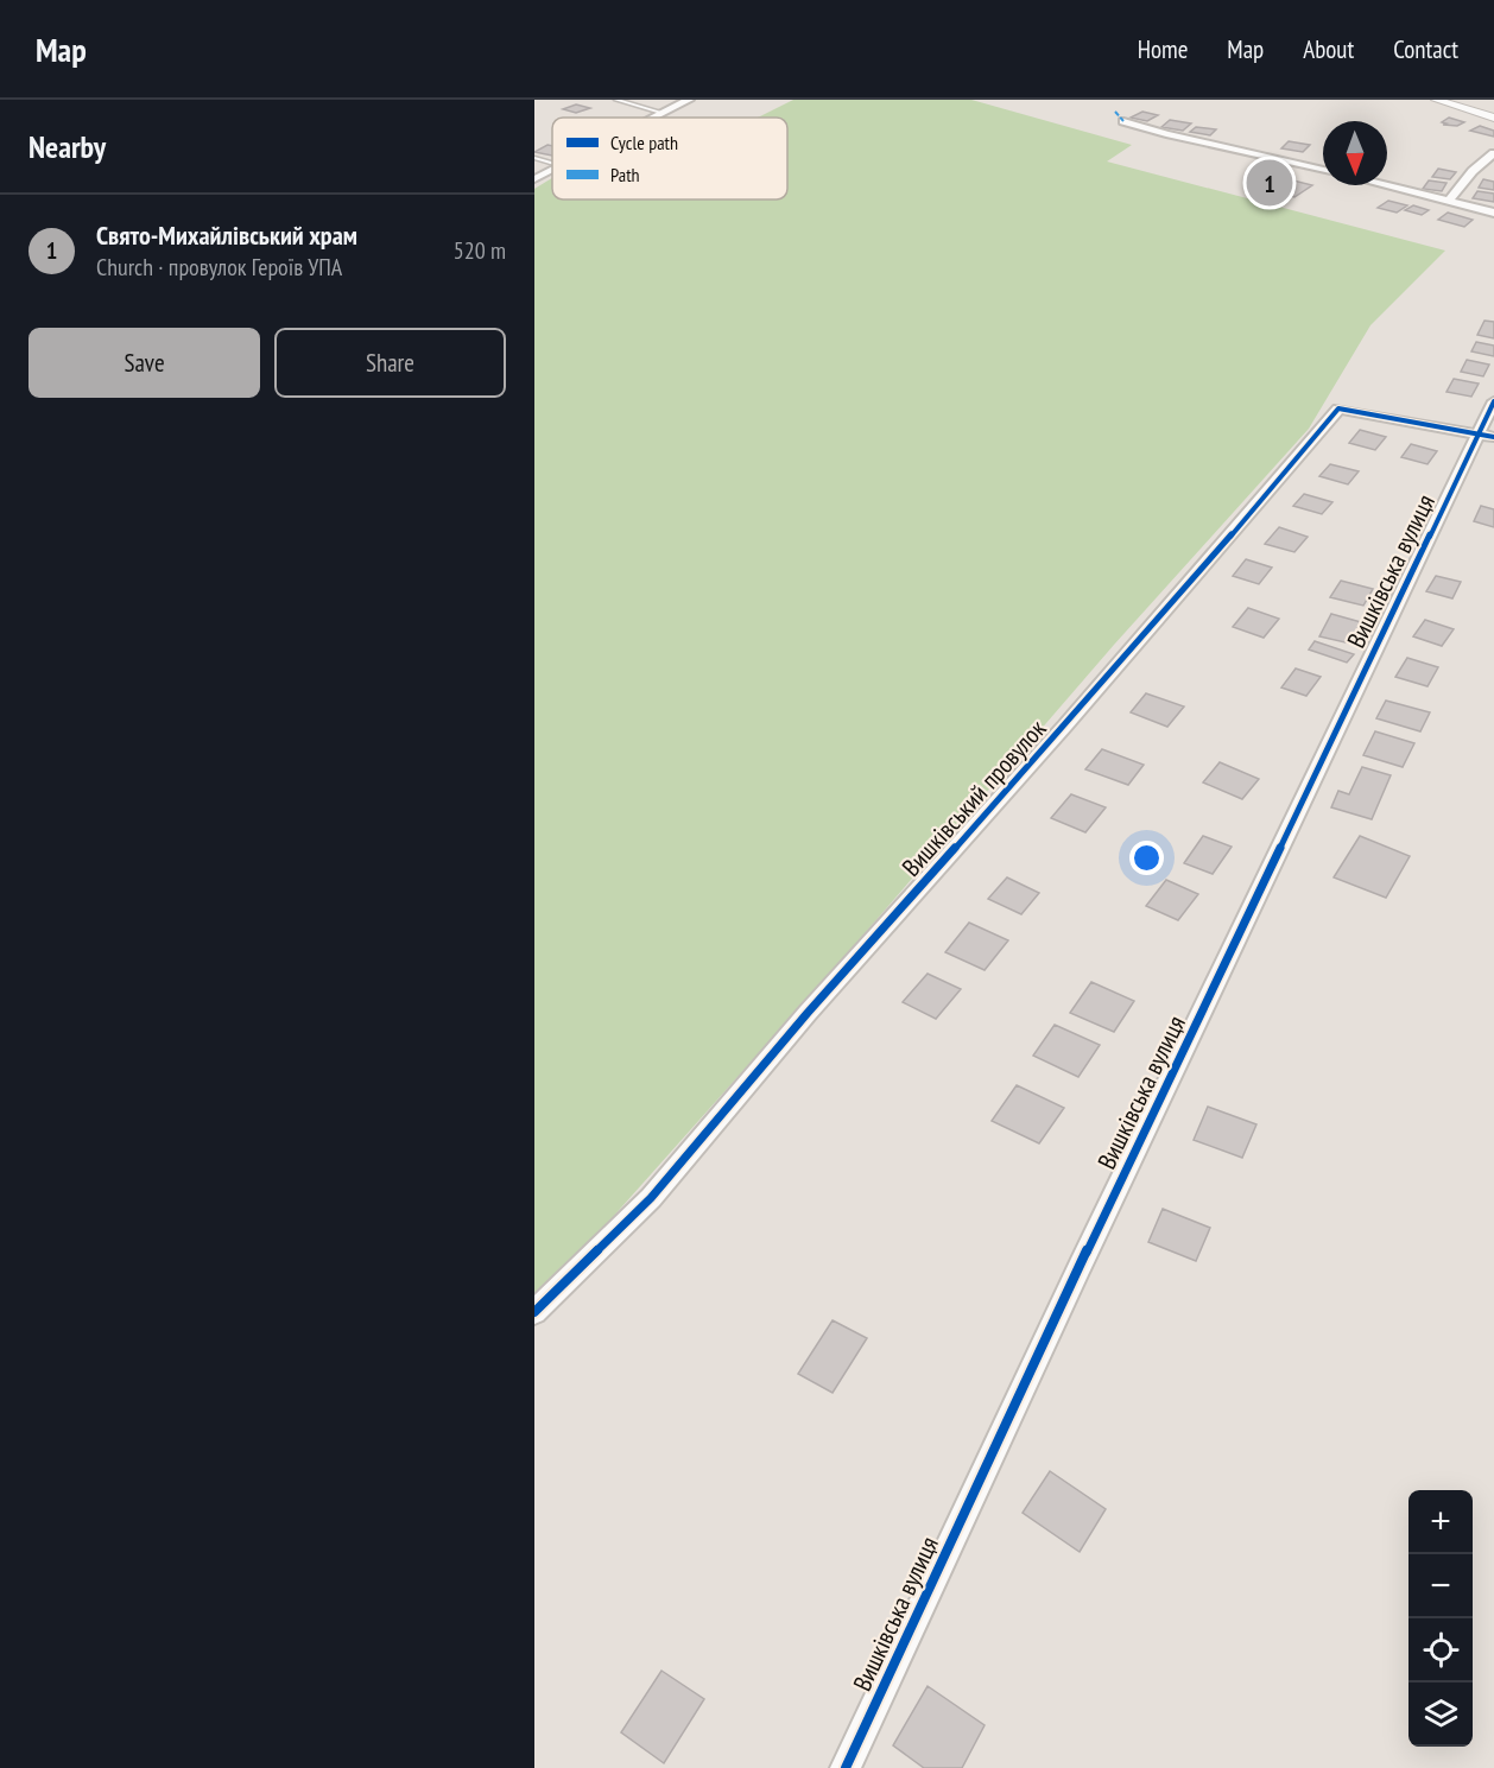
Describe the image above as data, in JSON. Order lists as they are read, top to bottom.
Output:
{
  "streets": {
    "street": ["Вишківська вулиця", "Вишківський провулок"]
  },
  "crossings": [
    ["Вишківська вулиця", "Вишківський провулок"]
  ],
  "legend": ["Cycle path", "Path"],
  "north": "bottom",
  "page": {
    "header": "Map",
    "nav": [
      "Home",
      "Map",
      "About",
      "Contact"
    ],
    "heading": "Nearby",
    "pins": "1",
    "list": [
      {
        "mark": "1",
        "name": "Свято-Михайлівський храм",
        "note": "Church · провулок Героїв УПА",
        "value": "520 m"
      }
    ],
    "buttons": ["Save", "Share"],
    "map_buttons": ["+", "−"]
  }
}
